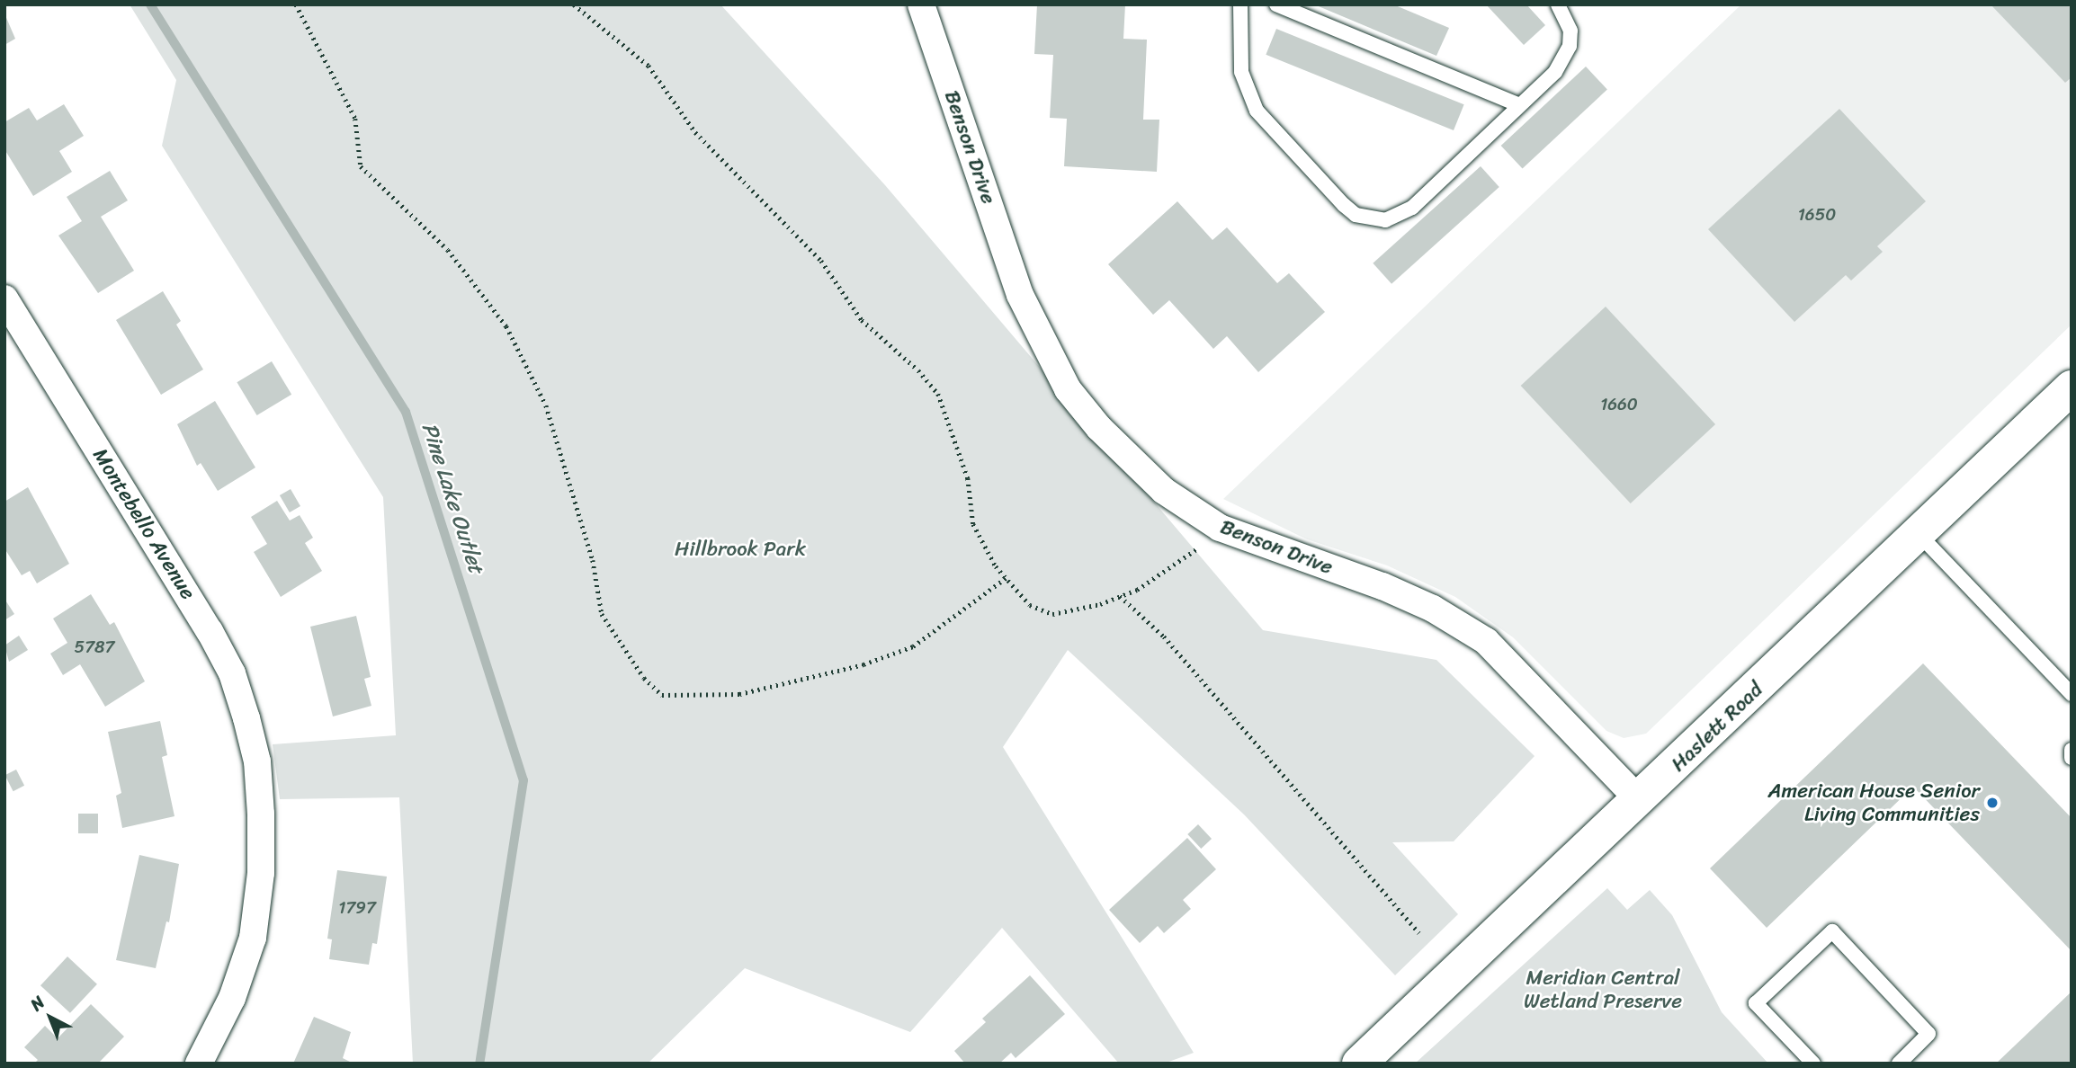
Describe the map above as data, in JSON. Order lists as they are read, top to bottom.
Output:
{
  "streets": {
    "main road": ["Haslett Road"],
    "street": ["Benson Drive", "Montebello Avenue"]
  },
  "crossings": [
    ["Benson Drive", "Haslett Road"]
  ],
  "water": ["Pine Lake Outlet"],
  "parks": ["Hillbrook Park", "Meridian Central Wetland Preserve"],
  "places": ["American House Senior Living Communities"],
  "house_numbers": [
    "1650",
    "1660",
    "5787",
    "1797"
  ],
  "north": "top left"
}
